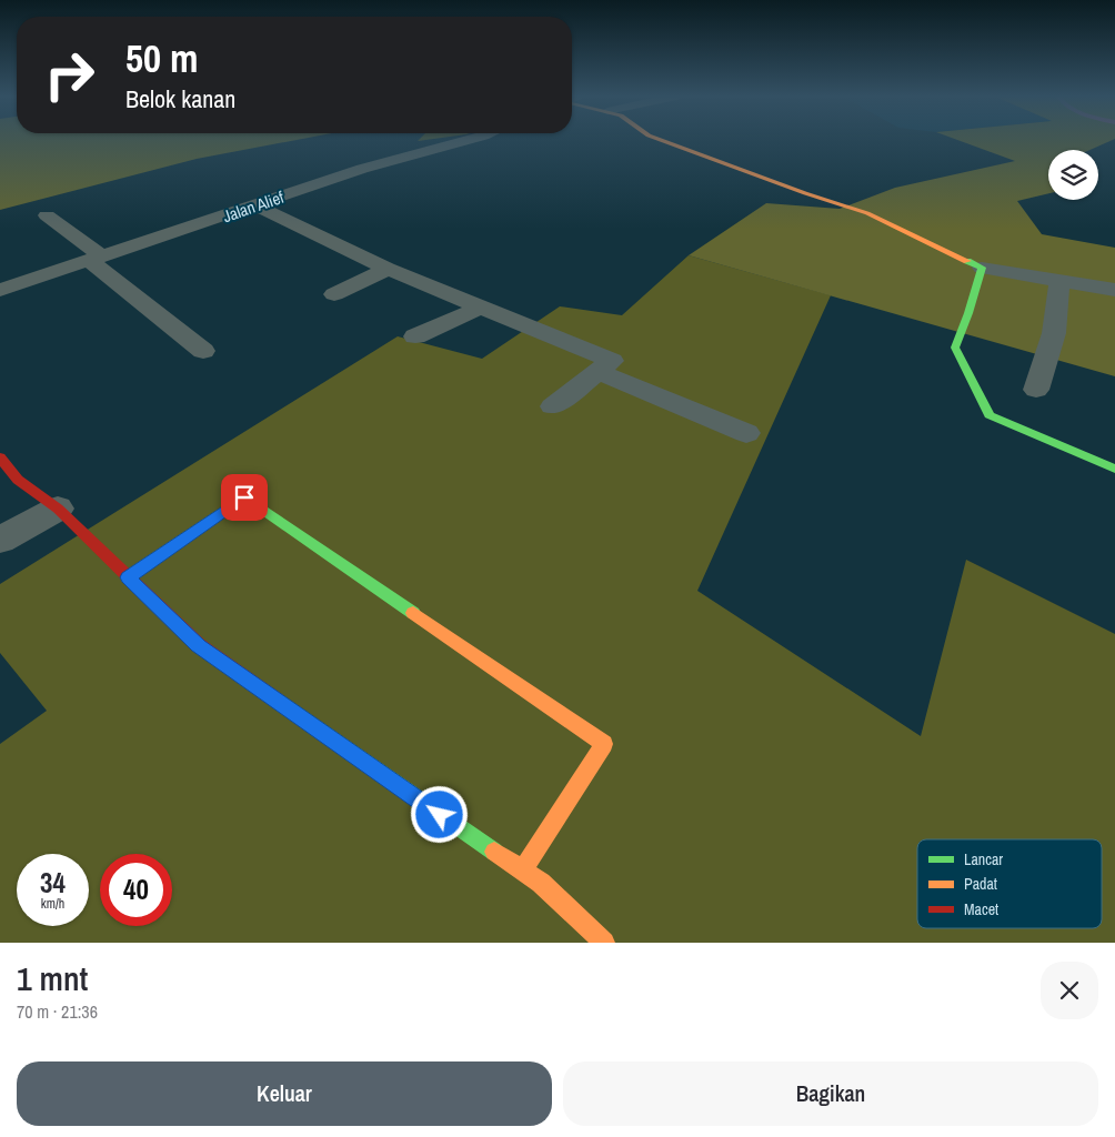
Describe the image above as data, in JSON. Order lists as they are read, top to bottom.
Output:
{
  "streets": {
    "street": ["Jalan Alief"]
  },
  "legend": ["Lancar", "Padat", "Macet"],
  "page": {
    "turn": ["50 m", "Belok kanan"],
    "speed": "34 km/h",
    "limit": "40",
    "heading": ["1 mnt", "70 m · 21:36"],
    "buttons": ["Keluar", "Bagikan"]
  }
}
